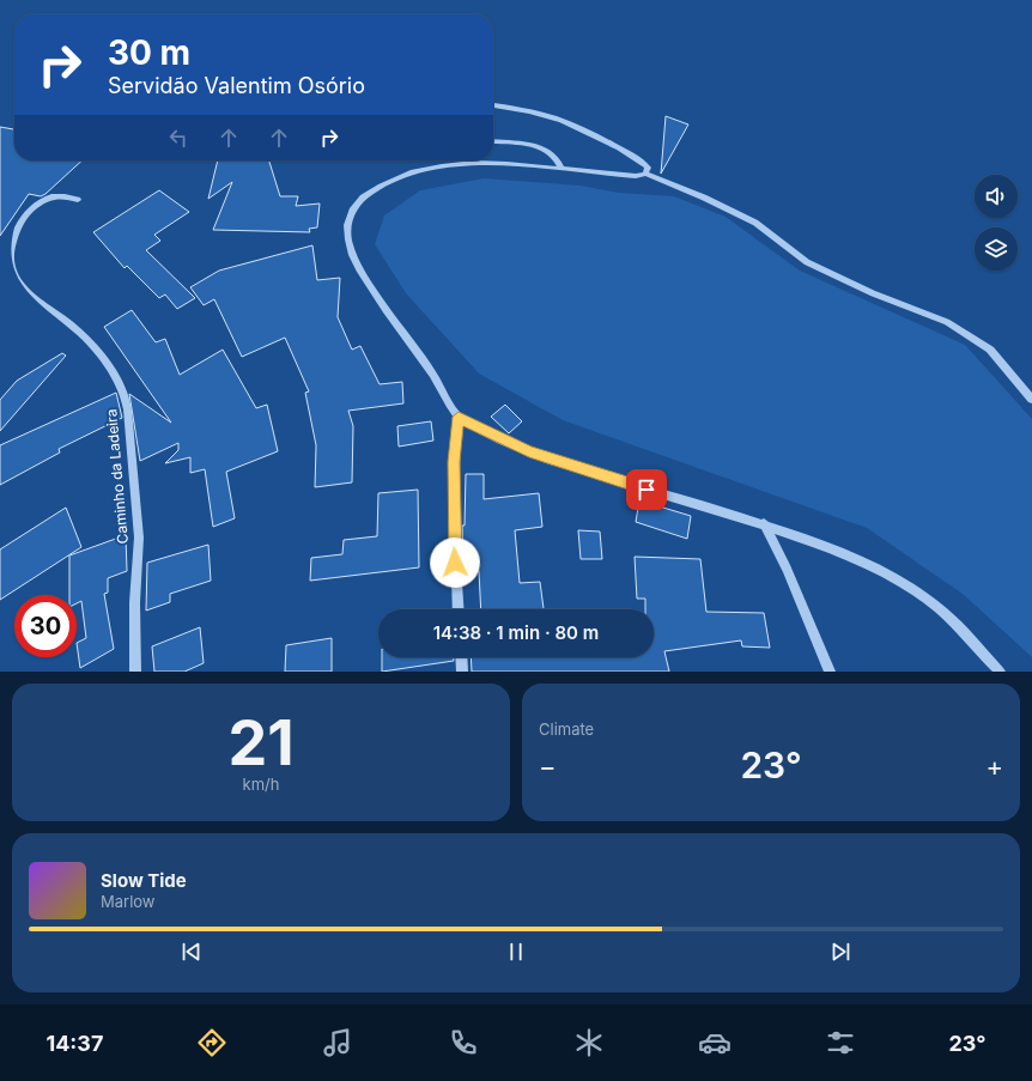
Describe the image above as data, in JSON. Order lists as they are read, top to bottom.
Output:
{
  "streets": {
    "street": ["Caminho da Ladeira"]
  },
  "page": {
    "turn": ["30 m", "Servidão Valentim Osório"],
    "limit": "30",
    "trip": "14:38 · 1 min · 80 m",
    "tile": [
      ["21", "km/h"],
      "Climate"
    ],
    "heat": ["−", "23°", "+"],
    "song": ["Slow Tide", "Marlow"],
    "tabs": ["14:37", "23°"]
  }
}
